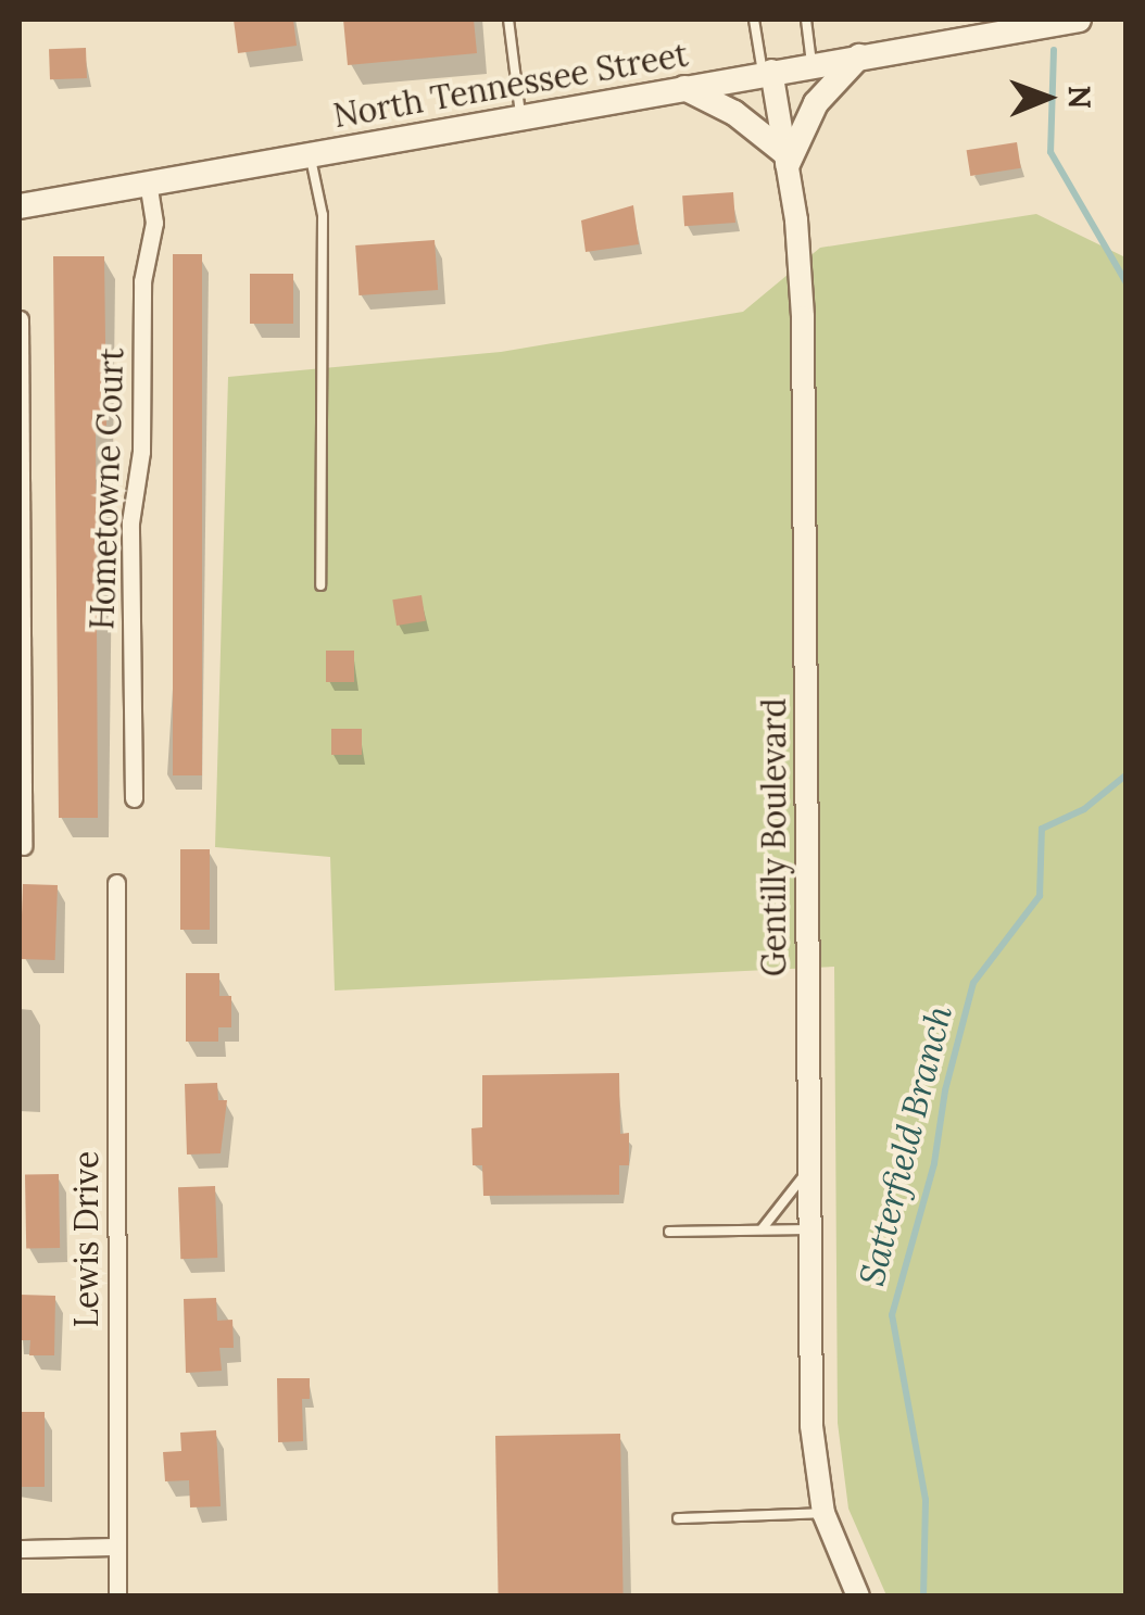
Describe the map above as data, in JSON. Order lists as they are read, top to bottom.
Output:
{
  "streets": {
    "main road": ["North Tennessee Street"],
    "street": ["Hometowne Court", "Gentilly Boulevard", "Lewis Drive"]
  },
  "crossings": [
    ["North Tennessee Street", "Hometowne Court"],
    ["North Tennessee Street", "Gentilly Boulevard"]
  ],
  "water": ["Satterfield Branch"],
  "north": "right"
}
